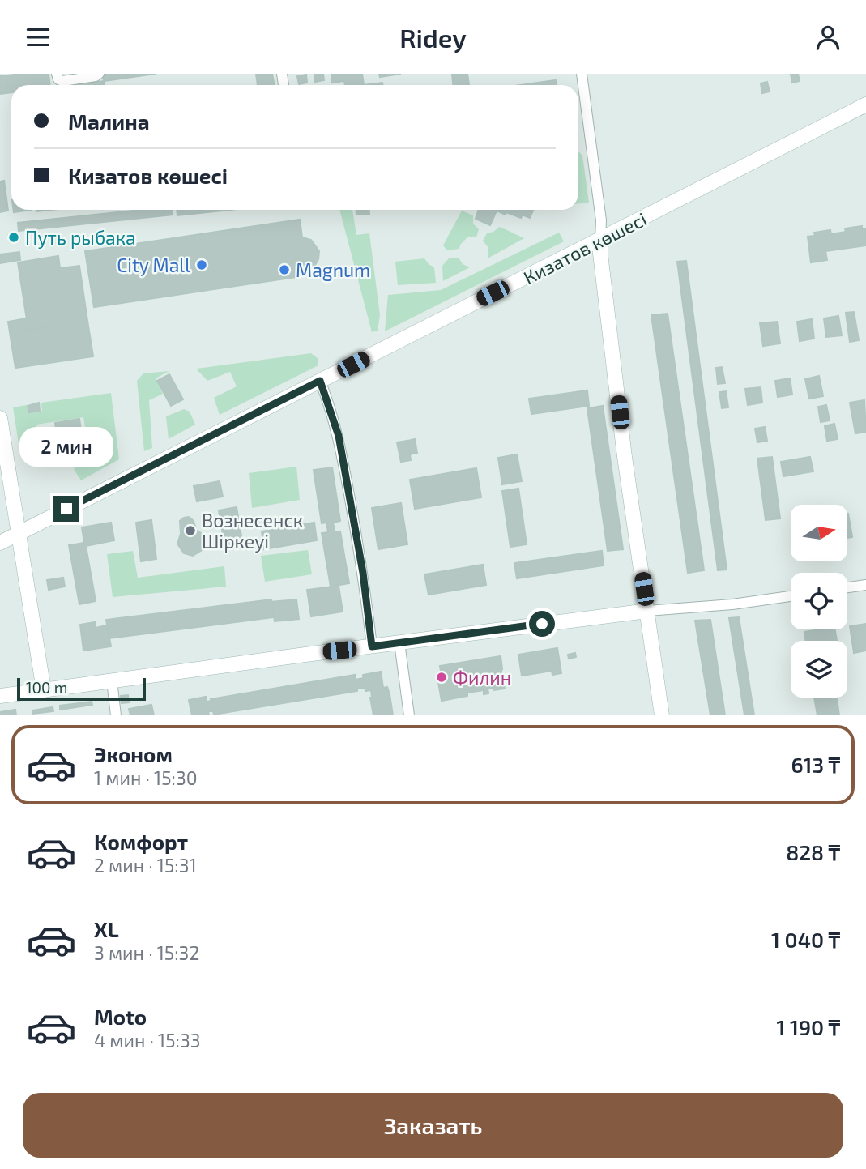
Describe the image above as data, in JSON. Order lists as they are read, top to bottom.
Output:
{
  "streets": {
    "main road": ["Кизатов көшесі"]
  },
  "places": [
    "Путь рыбака",
    "City Mall",
    "Magnum",
    "Вознесенск Шіркеуі",
    "Филин"
  ],
  "scale_bar": "100 m",
  "north": "right",
  "page": {
    "header": "Ridey",
    "banner": ["Малина", "Кизатов көшесі"],
    "bubble": "2 мин",
    "scale": "100 m",
    "list": [
      {
        "name": "Эконом",
        "note": "1 мин · 15:30",
        "value": "613 ₸"
      },
      {
        "name": "Комфорт",
        "note": "2 мин · 15:31",
        "value": "828 ₸"
      },
      {
        "name": "XL",
        "note": "3 мин · 15:32",
        "value": "1 040 ₸"
      },
      {
        "name": "Moto",
        "note": "4 мин · 15:33",
        "value": "1 190 ₸"
      }
    ],
    "buttons": "Заказать"
  }
}
